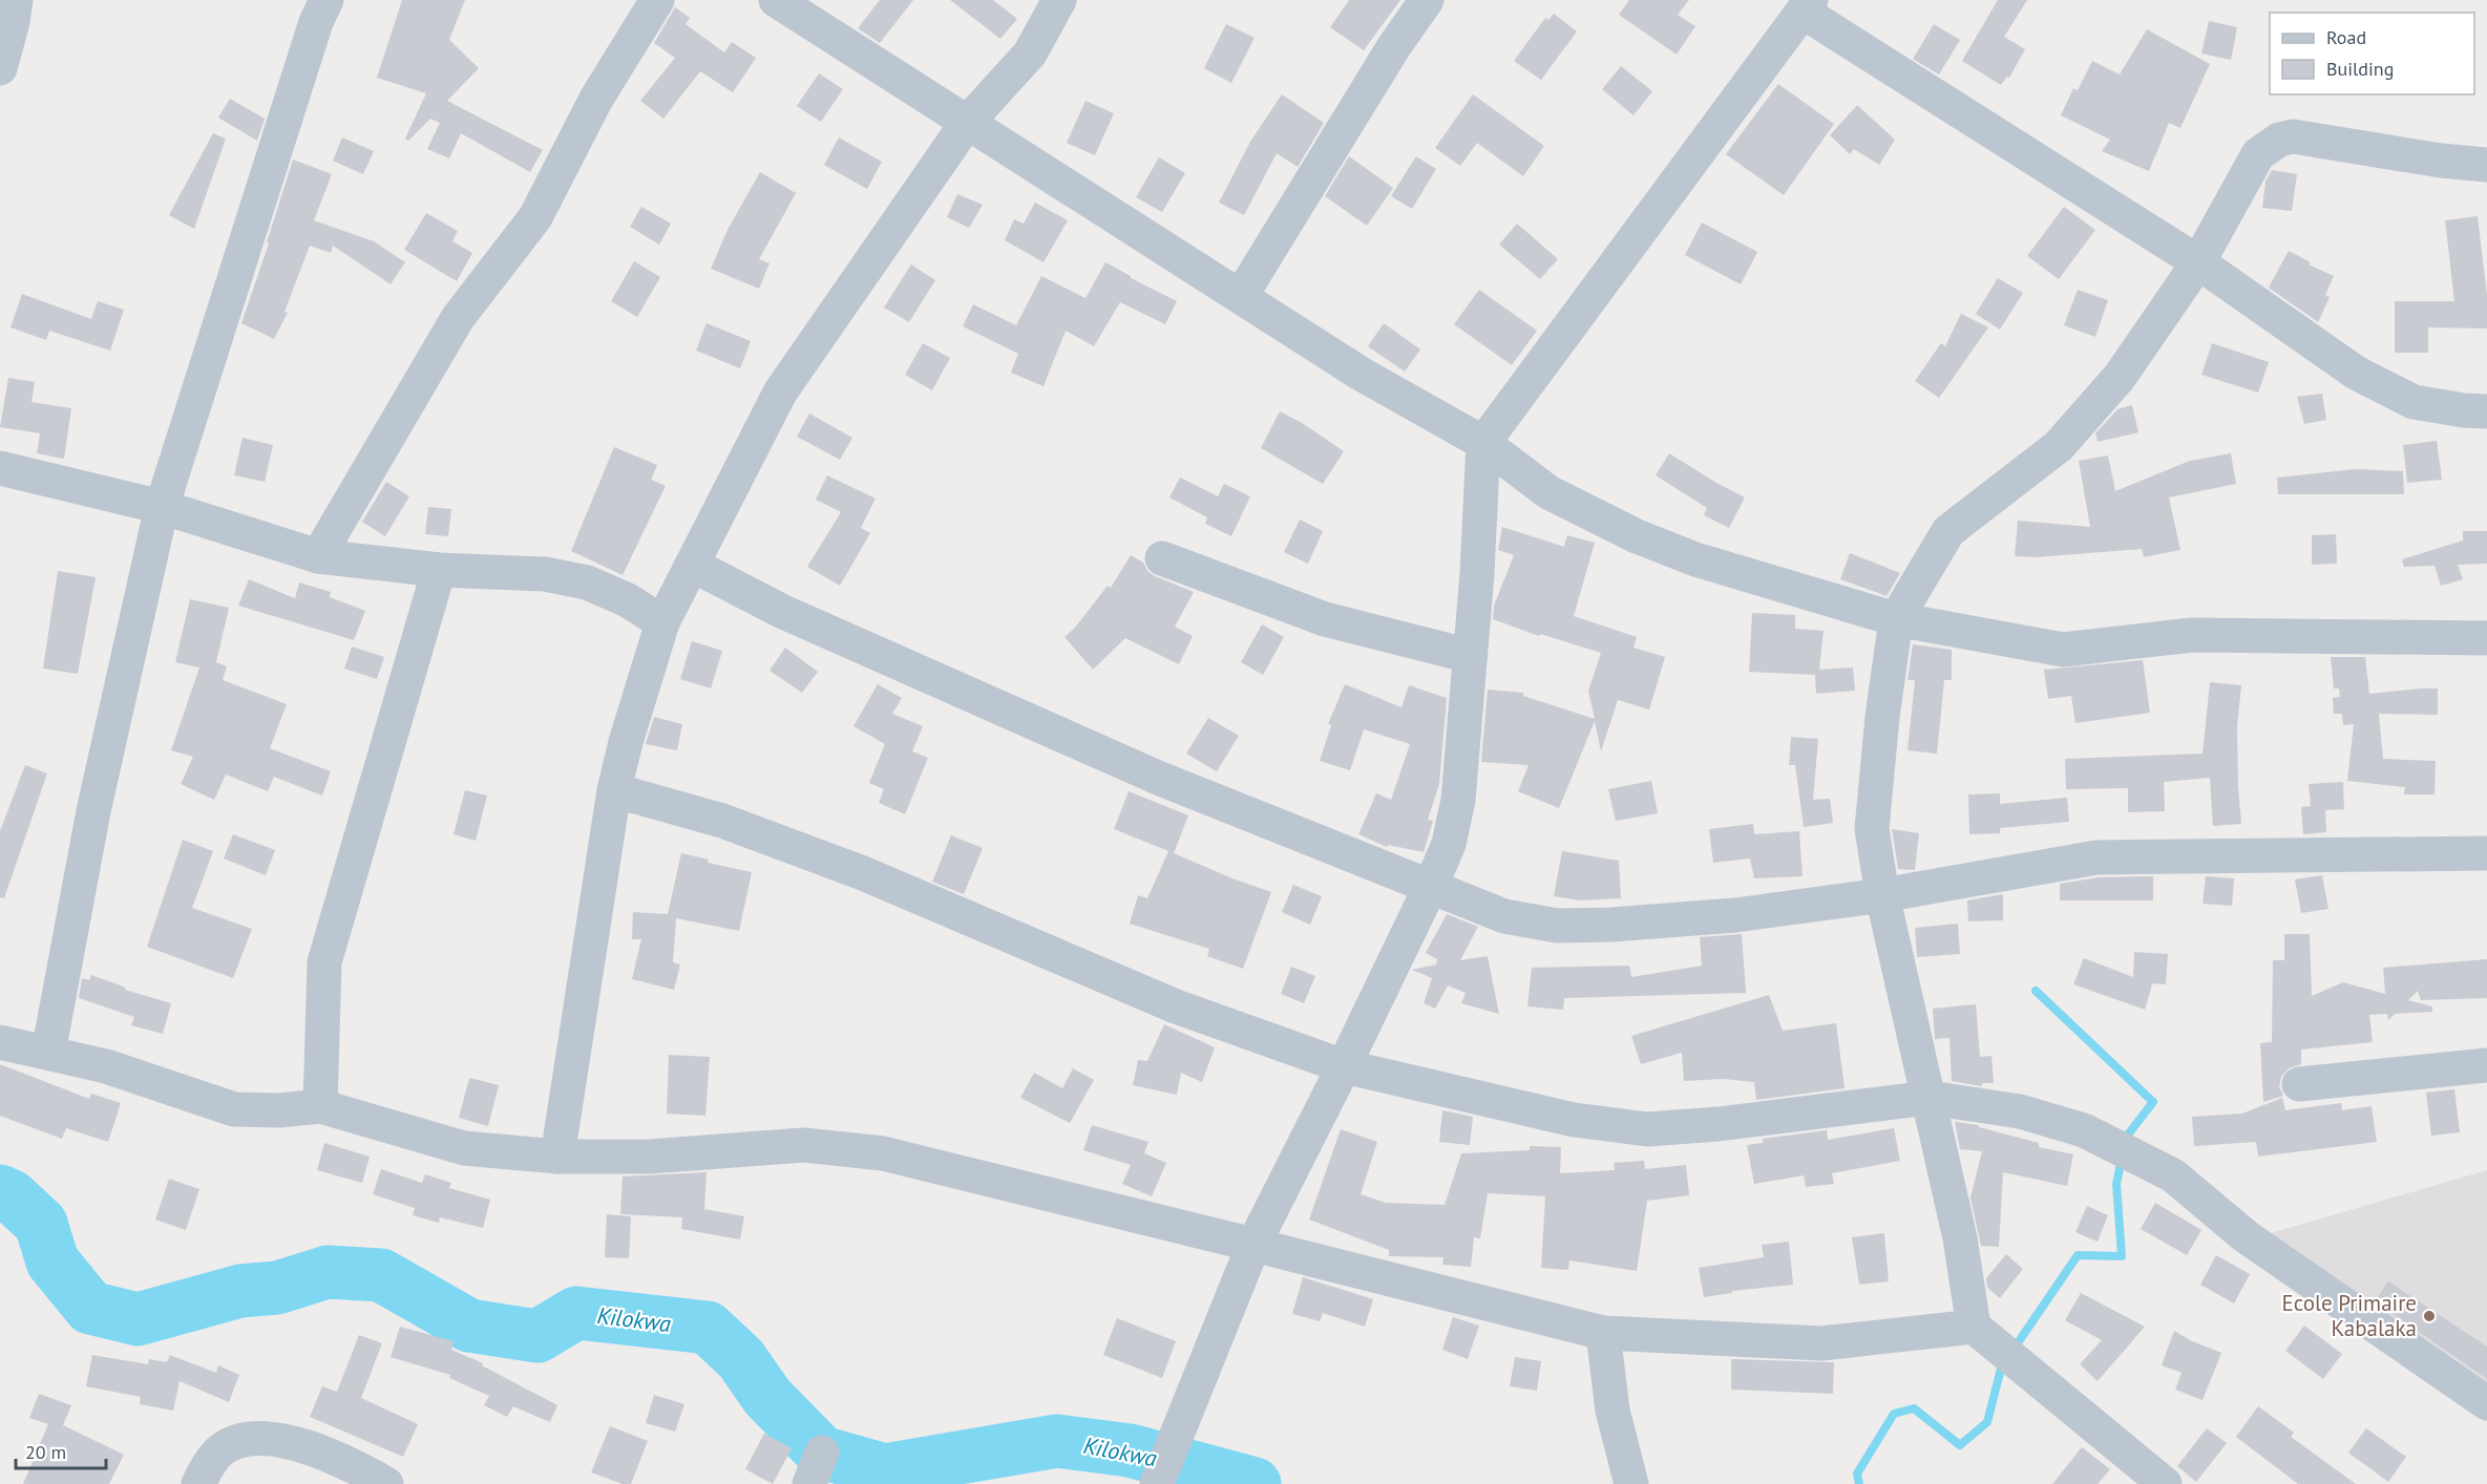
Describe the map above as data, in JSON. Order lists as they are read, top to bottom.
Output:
{
  "water": ["Kilokwa"],
  "places": ["Ecole Primaire Kabalaka"],
  "legend": ["Road", "Building"],
  "scale_bar": "20 m"
}
